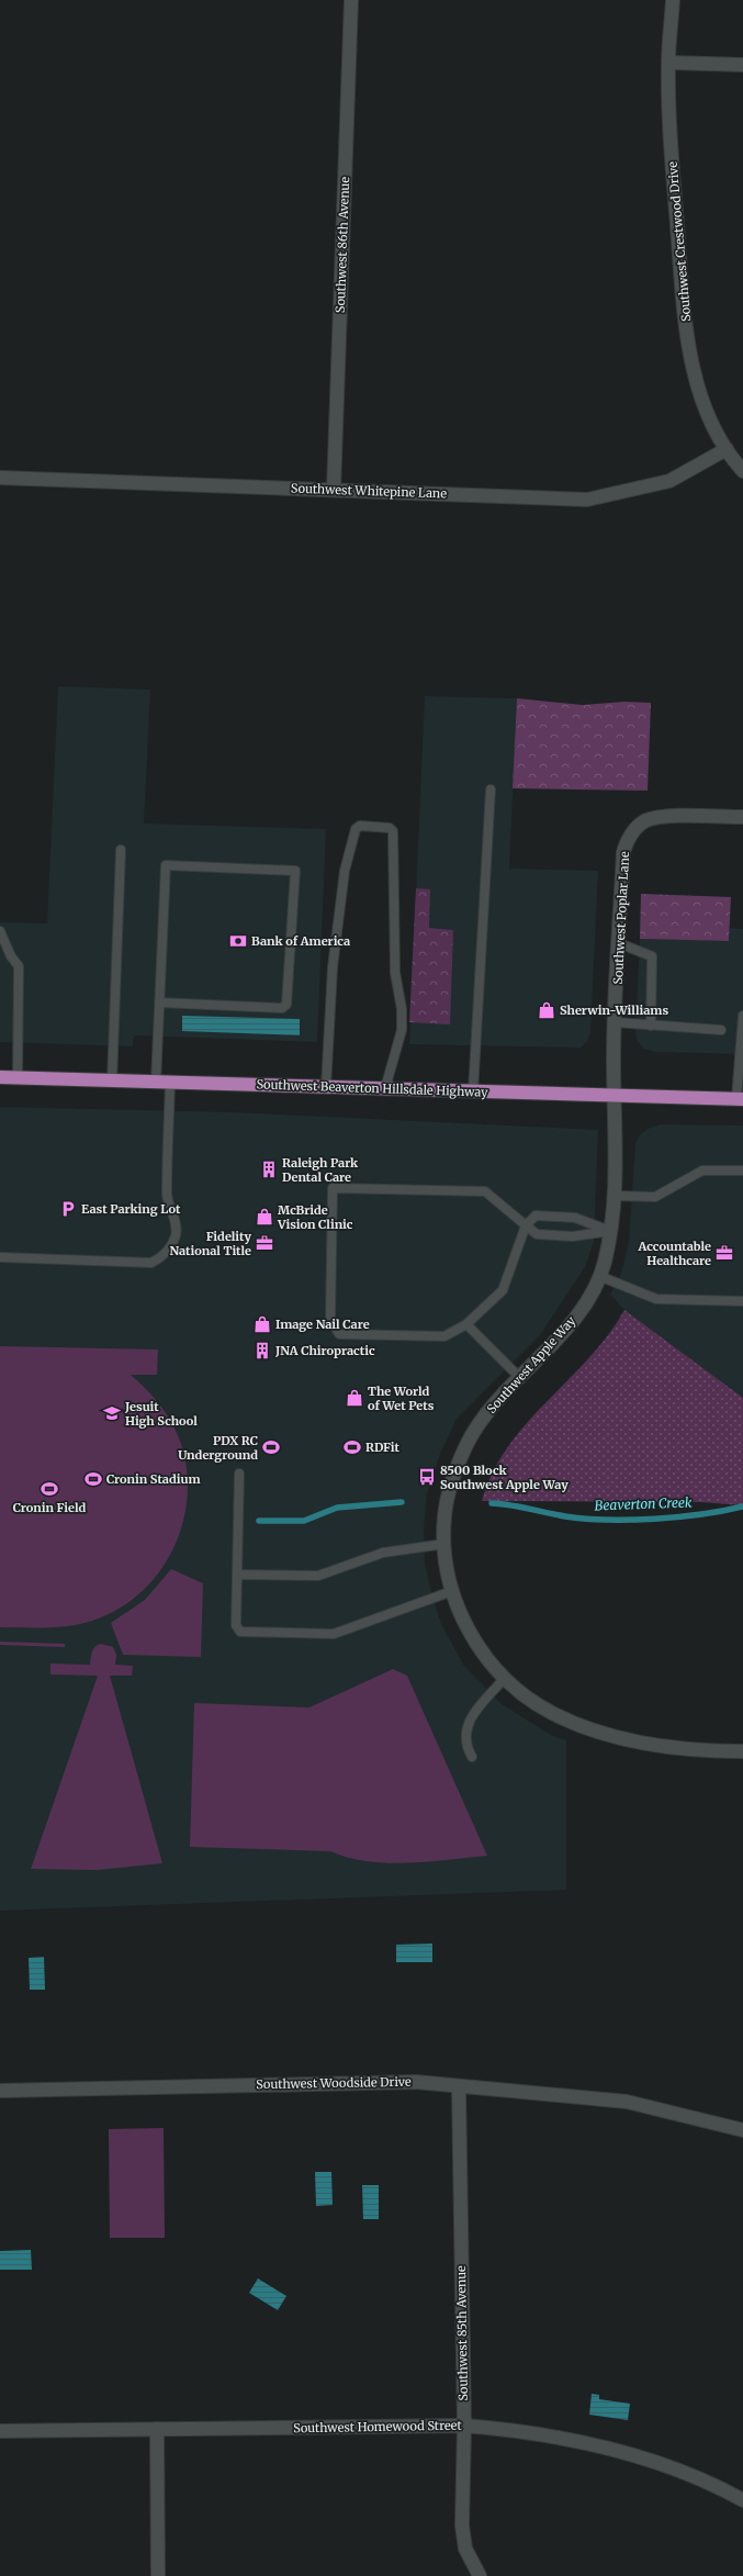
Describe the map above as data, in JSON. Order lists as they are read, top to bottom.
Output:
{
  "streets": {
    "main road": ["Southwest Beaverton Hillsdale Highway"],
    "street": [
      "Southwest Crestwood Drive",
      "Southwest 86th Avenue",
      "Southwest Whitepine Lane",
      "Southwest Poplar Lane",
      "Southwest Apple Way",
      "Southwest Woodside Drive",
      "Southwest 85th Avenue",
      "Southwest Homewood Street"
    ]
  },
  "crossings": [
    ["Southwest Crestwood Drive", "Southwest Whitepine Lane"],
    ["Southwest 86th Avenue", "Southwest Whitepine Lane"],
    ["Southwest Poplar Lane", "Southwest Beaverton Hillsdale Highway"],
    ["Southwest Poplar Lane", "Southwest Apple Way"],
    ["Southwest Beaverton Hillsdale Highway", "Southwest Apple Way"],
    ["Southwest Woodside Drive", "Southwest 85th Avenue"],
    ["Southwest 85th Avenue", "Southwest Homewood Street"]
  ],
  "water": ["Beaverton Creek"],
  "places": {
    "bank": ["Bank of America"],
    "shop": [
      "Sherwin-Williams",
      "McBride Vision Clinic",
      "Image Nail Care",
      "The World of Wet Pets"
    ],
    "building": ["Raleigh Park Dental Care", "JNA Chiropractic"],
    "parking": ["East Parking Lot"],
    "office": ["Fidelity National Title", "Accountable Healthcare"],
    "school or university": ["Jesuit High School"],
    "sports": [
      "PDX RC Underground",
      "RDFit",
      "Cronin Stadium",
      "Cronin Field"
    ],
    "bus stop": ["8500 Block Southwest Apple Way"]
  }
}
